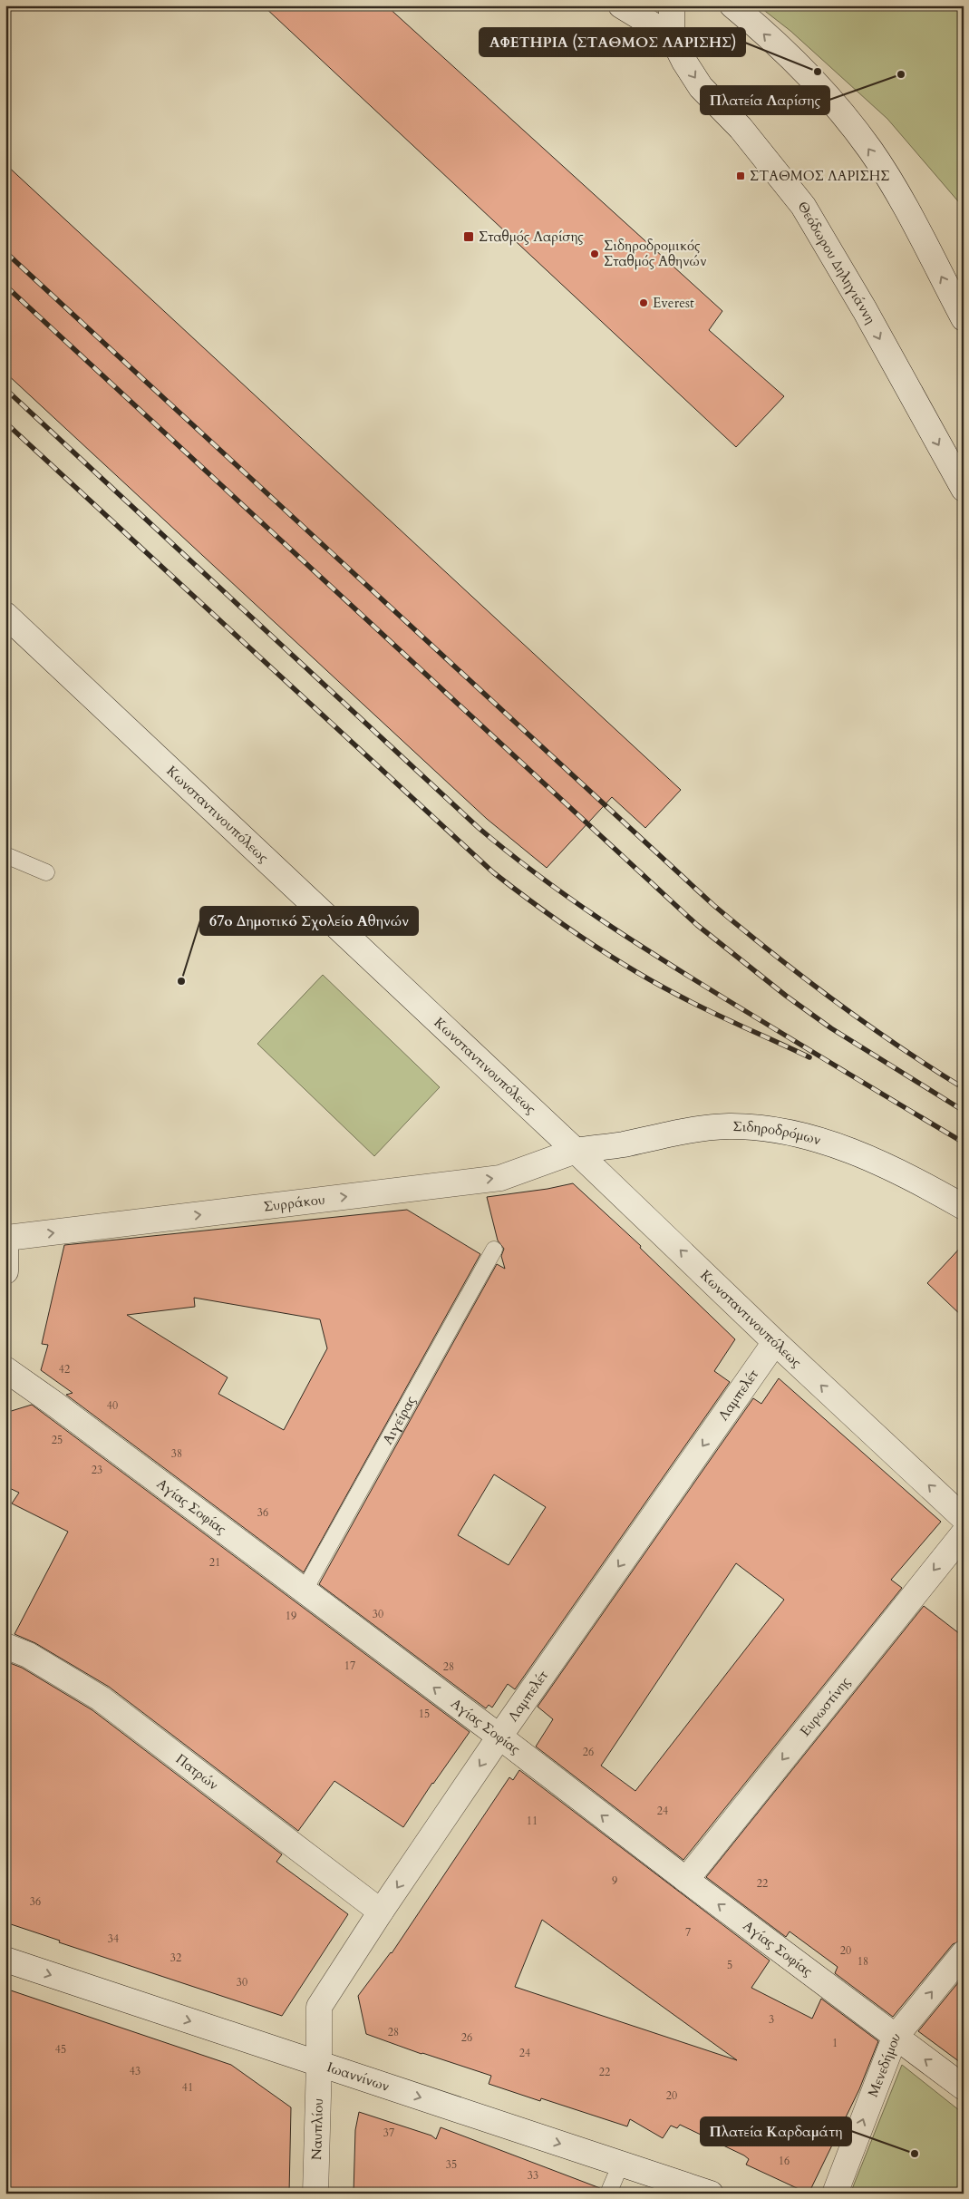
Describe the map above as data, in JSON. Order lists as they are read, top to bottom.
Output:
{
  "streets": {
    "street": [
      "Θεόδωρου Δηληγιάννη",
      "Κωνσταντινουπόλεως",
      "Σιδηροδρόμων",
      "Συρράκου",
      "Λαμπελέτ",
      "Αγίας Σοφίας",
      "Ευρωστίνης",
      "Πατρών",
      "Μενεδήμου",
      "Ιωαννίνων",
      "Ναυπλίου"
    ],
    "lane": ["Αιγείρας"]
  },
  "crossings": [
    ["Κωνσταντινουπόλεως", "Σιδηροδρόμων"],
    ["Κωνσταντινουπόλεως", "Συρράκου"],
    ["Κωνσταντινουπόλεως", "Λαμπελέτ"],
    ["Σιδηροδρόμων", "Συρράκου"],
    ["Λαμπελέτ", "Αγίας Σοφίας"],
    ["Λαμπελέτ", "Πατρών"],
    ["Λαμπελέτ", "Ιωαννίνων"],
    ["Λαμπελέτ", "Ναυπλίου"],
    ["Αιγείρας", "Αγίας Σοφίας"],
    ["Αγίας Σοφίας", "Ευρωστίνης"],
    ["Αγίας Σοφίας", "Μενεδήμου"],
    ["Ιωαννίνων", "Ναυπλίου"]
  ],
  "one_way": [
    "Κωνσταντινουπόλεως",
    "Συρράκου",
    "Λαμπελέτ",
    "Αγίας Σοφίας",
    "Ευρωστίνης",
    "Μενεδήμου",
    "Ιωαννίνων"
  ],
  "places": {
    "other": [
      "ΑΦΕΤΗΡΙΑ (ΣΤΑΘΜΟΣ ΛΑΡΙΣΗΣ)",
      "Πλατεία Λαρίσης",
      "Σιδηροδρομικός Σταθμός Αθηνών",
      "Everest",
      "67ο Δημοτικό Σχολείο Αθηνών",
      "Πλατεία Καρδαμάτη"
    ],
    "transit": ["ΣΤΑΘΜΟΣ ΛΑΡΙΣΗΣ", "Σταθμός Λαρίσης"]
  },
  "house_numbers": [
    "42",
    "40",
    "25",
    "38",
    "23",
    "36",
    "21",
    "30",
    "19",
    "17",
    "28",
    "15",
    "26",
    "24",
    "11",
    "9",
    "22",
    "36",
    "7",
    "34",
    "20",
    "32",
    "18",
    "5",
    "30",
    "3",
    "28",
    "26",
    "1",
    "45",
    "24",
    "43",
    "22",
    "41",
    "20",
    "37",
    "16",
    "35",
    "33"
  ]
}
